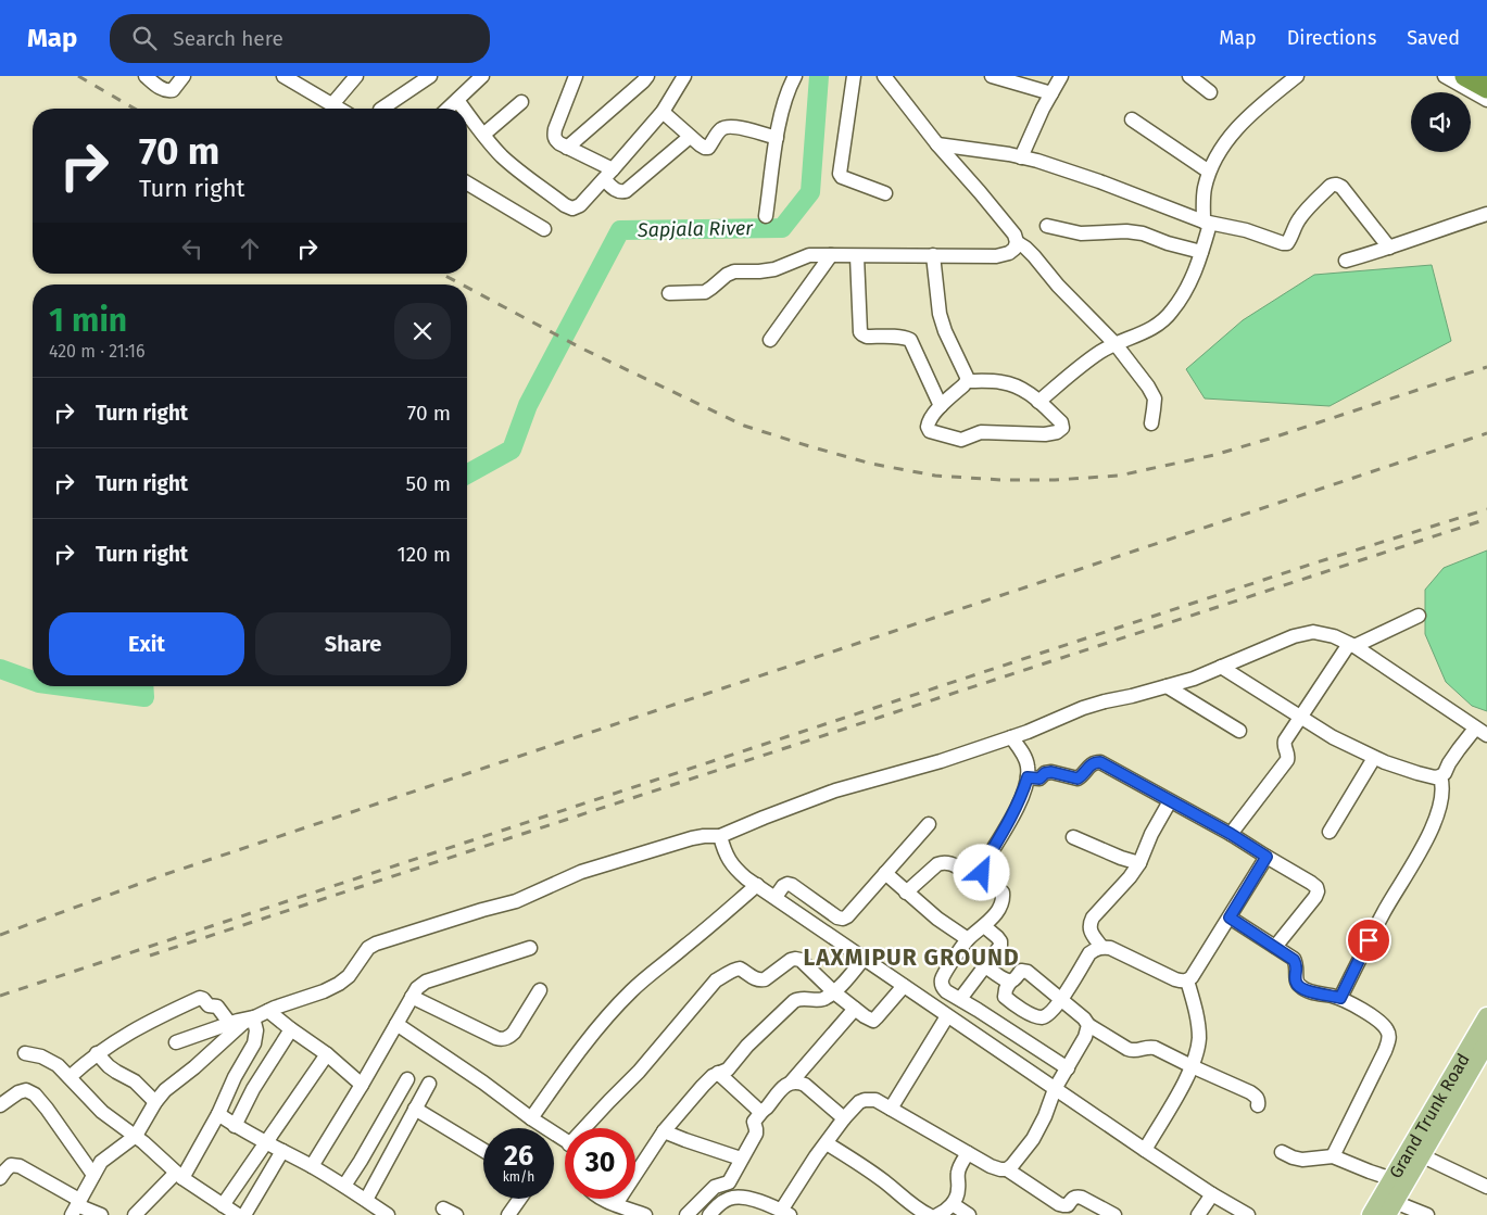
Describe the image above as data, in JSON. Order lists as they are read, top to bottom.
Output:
{
  "streets": {
    "main road": ["Grand Trunk Road"]
  },
  "districts": ["LAXMIPUR GROUND"],
  "water": ["Sapjala River"],
  "page": {
    "header": "Map",
    "search": "Search here",
    "nav": ["Map", "Directions", "Saved"],
    "turn": ["70 m", "Turn right"],
    "heading": ["1 min", "420 m · 21:16"],
    "list": [
      {
        "name": "Turn right",
        "value": "70 m"
      },
      {
        "name": "Turn right",
        "value": "50 m"
      },
      {
        "name": "Turn right",
        "value": "120 m"
      }
    ],
    "buttons": ["Exit", "Share"],
    "speed": "26 km/h",
    "limit": "30"
  }
}
